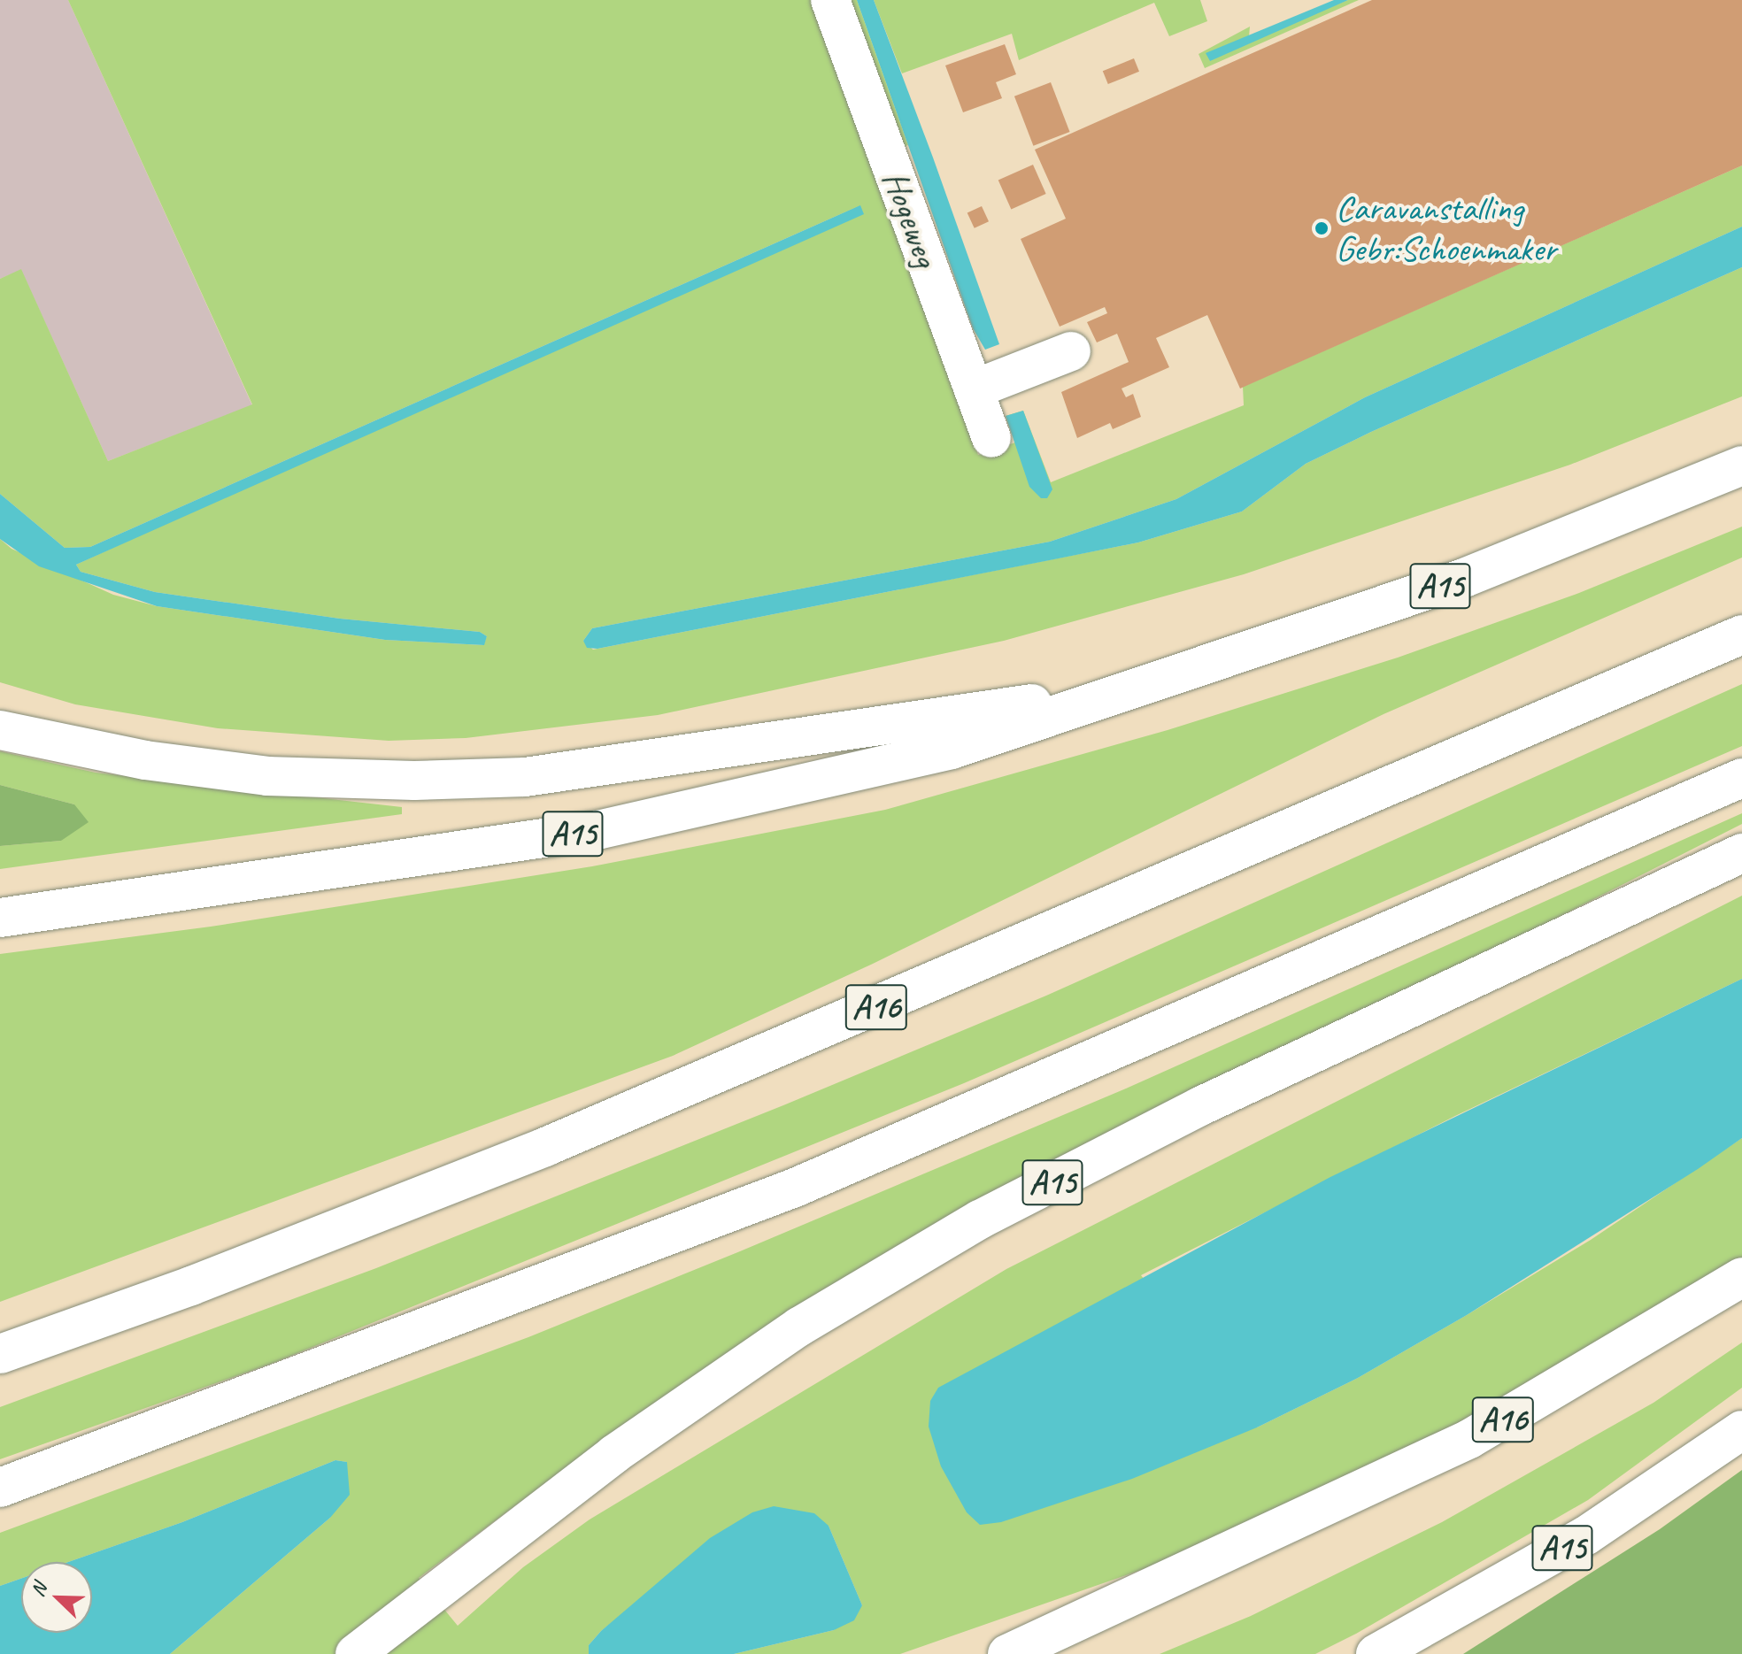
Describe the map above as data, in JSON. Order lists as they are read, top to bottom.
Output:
{
  "streets": {
    "main road": ["Hogeweg", "A15", "A16"]
  },
  "places": ["Caravanstalling Gebr:Schoenmaker"],
  "north": "top left"
}
